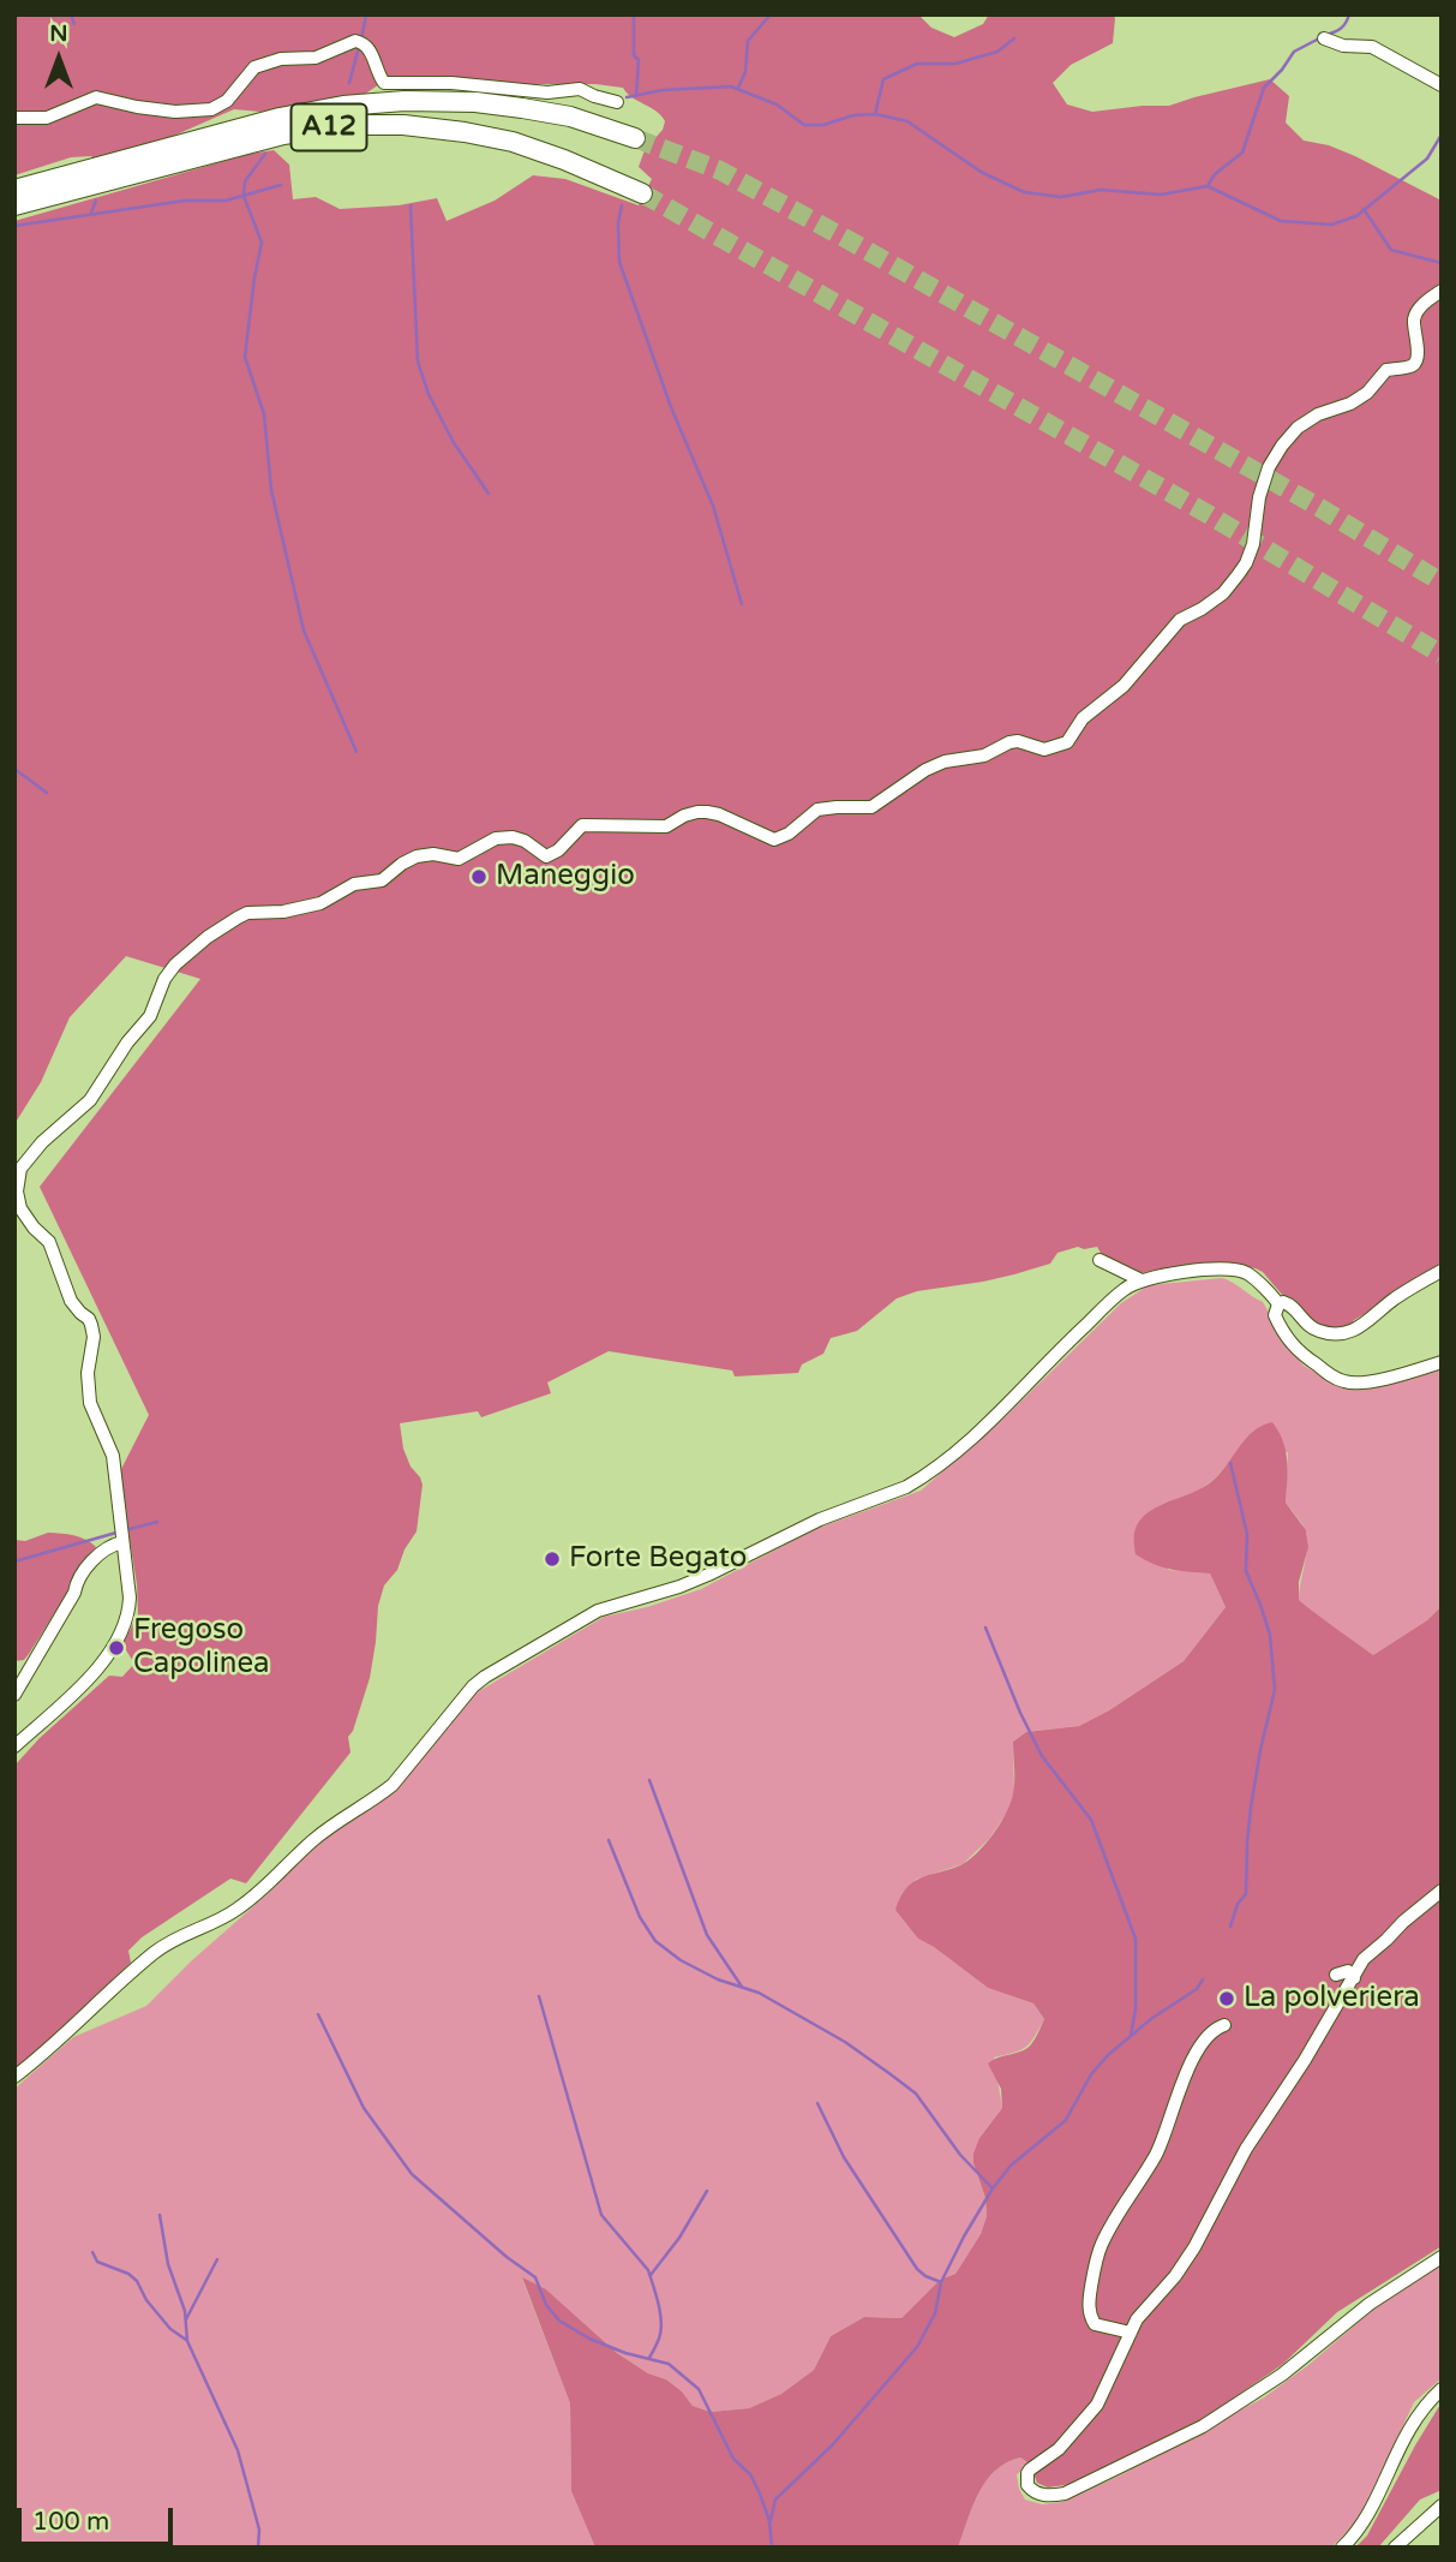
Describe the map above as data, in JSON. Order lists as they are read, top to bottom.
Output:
{
  "streets": {
    "highway": ["A12"]
  },
  "places": [
    "Maneggio",
    "Forte Begato",
    "Fregoso Capolinea",
    "La polveriera"
  ],
  "scale_bar": "100 m",
  "north": "top"
}
